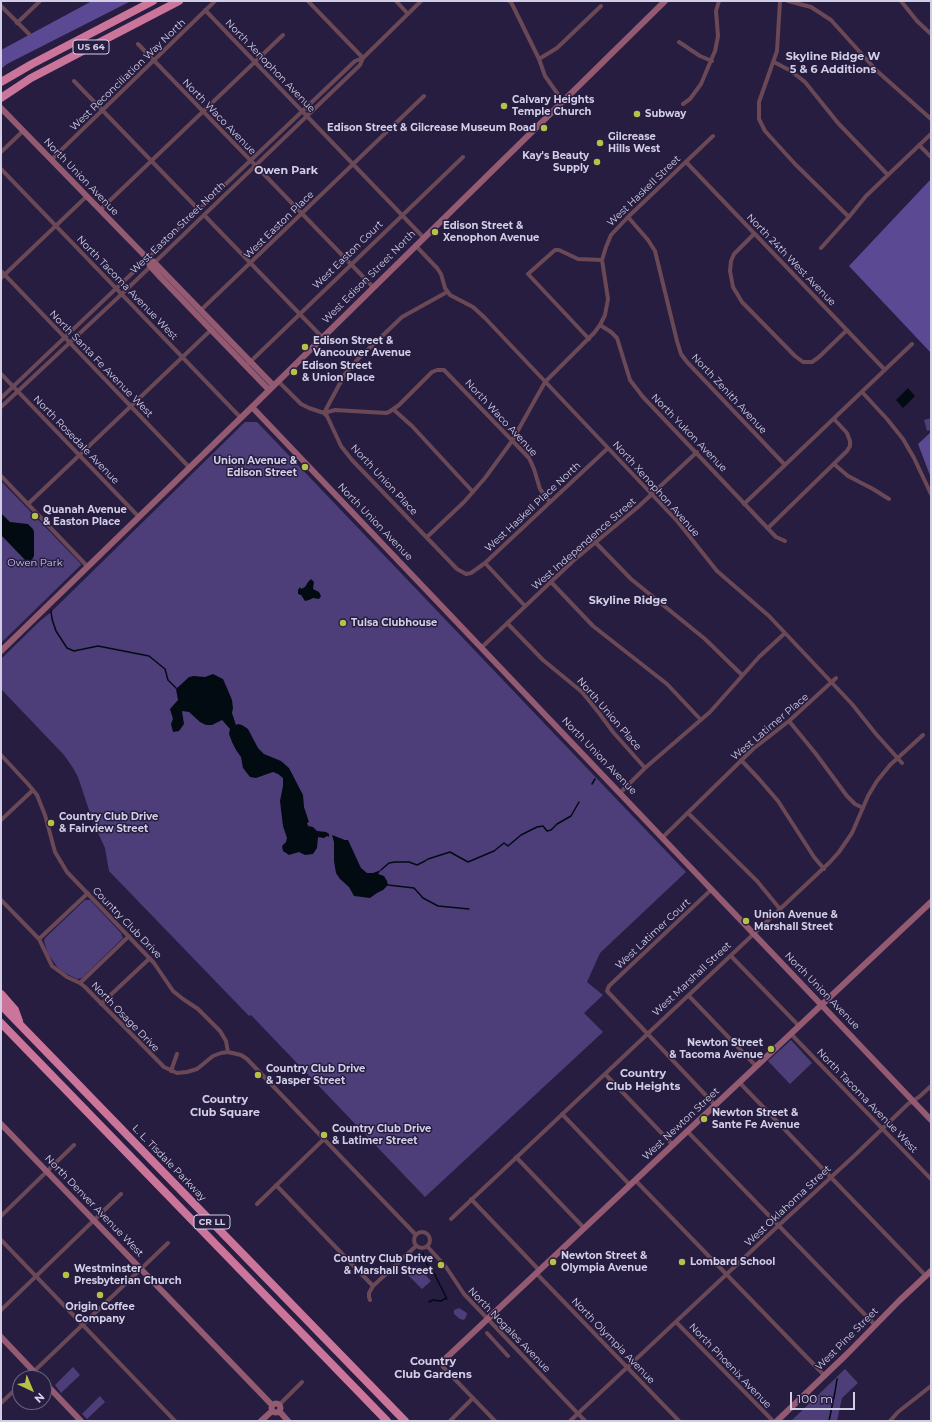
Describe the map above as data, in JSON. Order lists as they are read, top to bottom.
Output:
{
  "streets": {
    "highway": ["US 64", "L. L. Tisdale Parkway", "CR LL"],
    "street": [
      "North Xenophon Avenue",
      "West Reconciliation Way North",
      "North Waco Avenue",
      "North Union Avenue",
      "West Haskell Street",
      "West Easton Place",
      "West Easton Street North",
      "West Easton Court",
      "North 24th West Avenue",
      "West Edison Street North",
      "North Tacoma Avenue West",
      "North Santa Fe Avenue West",
      "North Zenith Avenue",
      "North Yukon Avenue",
      "North Rosedale Avenue",
      "North Union Place",
      "West Haskell Place North",
      "West Independence Street",
      "West Latimer Place",
      "Country Club Drive",
      "West Latimer Court",
      "West Marshall Street",
      "North Osage Drive",
      "West Newton Street",
      "North Denver Avenue West",
      "West Oklahoma Street",
      "North Nogales Avenue",
      "West Pine Street",
      "North Olympia Avenue",
      "North Phoenix Avenue"
    ]
  },
  "crossings": [
    ["North Xenophon Avenue", "West Reconciliation Way North"],
    ["North Xenophon Avenue", "West Haskell Street"],
    ["North Xenophon Avenue", "West Easton Place"],
    ["North Xenophon Avenue", "West Easton Street North"],
    ["North Xenophon Avenue", "West Easton Court"],
    ["North Xenophon Avenue", "West Edison Street North"],
    ["North Xenophon Avenue", "West Haskell Place North"],
    ["North Xenophon Avenue", "West Independence Street"],
    ["North Xenophon Avenue", "West Latimer Place"],
    ["North Xenophon Avenue", "West Marshall Street"],
    ["West Reconciliation Way North", "North Waco Avenue"],
    ["West Reconciliation Way North", "North Union Avenue"],
    ["North Waco Avenue", "West Haskell Street"],
    ["North Waco Avenue", "West Easton Place"],
    ["North Waco Avenue", "West Easton Street North"],
    ["North Waco Avenue", "West Easton Court"],
    ["North Waco Avenue", "West Edison Street North"],
    ["North Waco Avenue", "West Haskell Place North"],
    ["North Union Avenue", "West Easton Place"],
    ["North Union Avenue", "West Easton Street North"],
    ["North Union Avenue", "West Easton Court"],
    ["North Union Avenue", "West Edison Street North"],
    ["North Union Avenue", "West Independence Street"],
    ["North Union Avenue", "West Latimer Place"],
    ["North Union Avenue", "West Latimer Court"],
    ["North Union Avenue", "West Marshall Street"],
    ["North Union Avenue", "West Newton Street"],
    ["North Union Avenue", "West Oklahoma Street"],
    ["West Haskell Street", "North 24th West Avenue"],
    ["West Haskell Street", "North Zenith Avenue"],
    ["West Haskell Street", "North Yukon Avenue"],
    ["West Haskell Street", "North Union Place"],
    ["West Easton Street North", "North Tacoma Avenue West"],
    ["West Easton Street North", "North Santa Fe Avenue West"],
    ["West Easton Street North", "North Rosedale Avenue"],
    ["West Edison Street North", "North Tacoma Avenue West"],
    ["West Edison Street North", "North Santa Fe Avenue West"],
    ["West Edison Street North", "North Rosedale Avenue"],
    ["North Tacoma Avenue West", "West Newton Street"],
    ["North Tacoma Avenue West", "West Oklahoma Street"],
    ["North Yukon Avenue", "West Independence Street"],
    ["North Union Place", "West Haskell Place North"],
    ["North Union Place", "West Independence Street"],
    ["Country Club Drive", "North Osage Drive"],
    ["West Latimer Court", "West Marshall Street"],
    ["West Marshall Street", "North Olympia Avenue"],
    ["West Newton Street", "North Nogales Avenue"],
    ["West Newton Street", "North Olympia Avenue"],
    ["West Oklahoma Street", "North Nogales Avenue"],
    ["West Oklahoma Street", "North Olympia Avenue"],
    ["West Oklahoma Street", "North Phoenix Avenue"]
  ],
  "districts": [
    "Skyline Ridge W 5 & 6 Additions",
    "Owen Park",
    "Skyline Ridge",
    "Country Club Heights",
    "Country Club Square",
    "Country Club Gardens"
  ],
  "parks": ["Owen Park"],
  "places": [
    "Calvary Heights Temple Church",
    "Subway",
    "Edison Street & Gilcrease Museum Road",
    "Gilcrease Hills West",
    "Kay's Beauty Supply",
    "Edison Street & Xenophon Avenue",
    "Edison Street & Vancouver Avenue",
    "Edison Street & Union Place",
    "Union Avenue & Edison Street",
    "Quanah Avenue & Easton Place",
    "Tulsa Clubhouse",
    "Country Club Drive & Fairview Street",
    "Union Avenue & Marshall Street",
    "Newton Street & Tacoma Avenue",
    "Country Club Drive & Jasper Street",
    "Newton Street & Sante Fe Avenue",
    "Country Club Drive & Latimer Street",
    "Newton Street & Olympia Avenue",
    "Lombard School",
    "Country Club Drive & Marshall Street",
    "Westminster Presbyterian Church",
    "Origin Coffee Company"
  ],
  "scale_bar": "100 m",
  "north": "bottom right"
}
